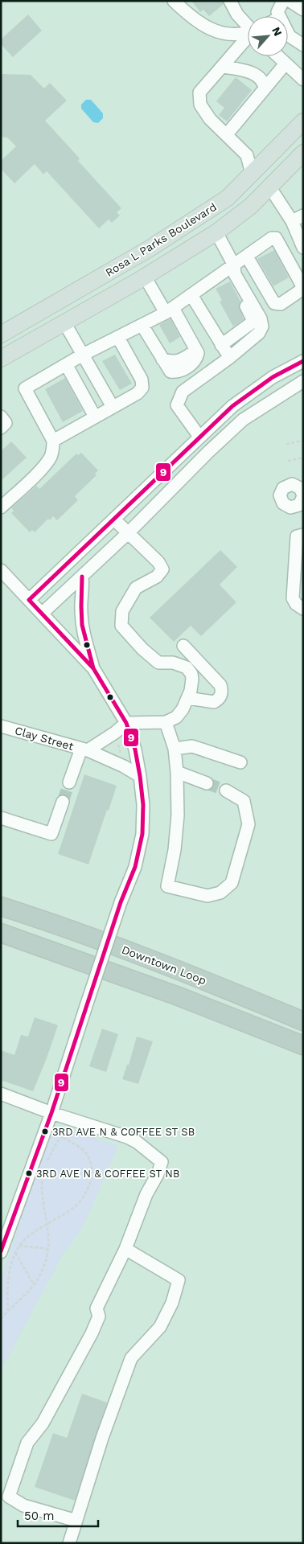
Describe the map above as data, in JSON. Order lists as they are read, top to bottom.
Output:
{
  "streets": {
    "highway": ["Downtown Loop"],
    "main road": ["Rosa L Parks Boulevard"],
    "street": ["Clay Street"]
  },
  "places": ["3RD AVE N & COFFEE ST SB", "3RD AVE N & COFFEE ST NB"],
  "lines": ["transit line 9"],
  "scale_bar": "50 m",
  "north": "top right"
}
